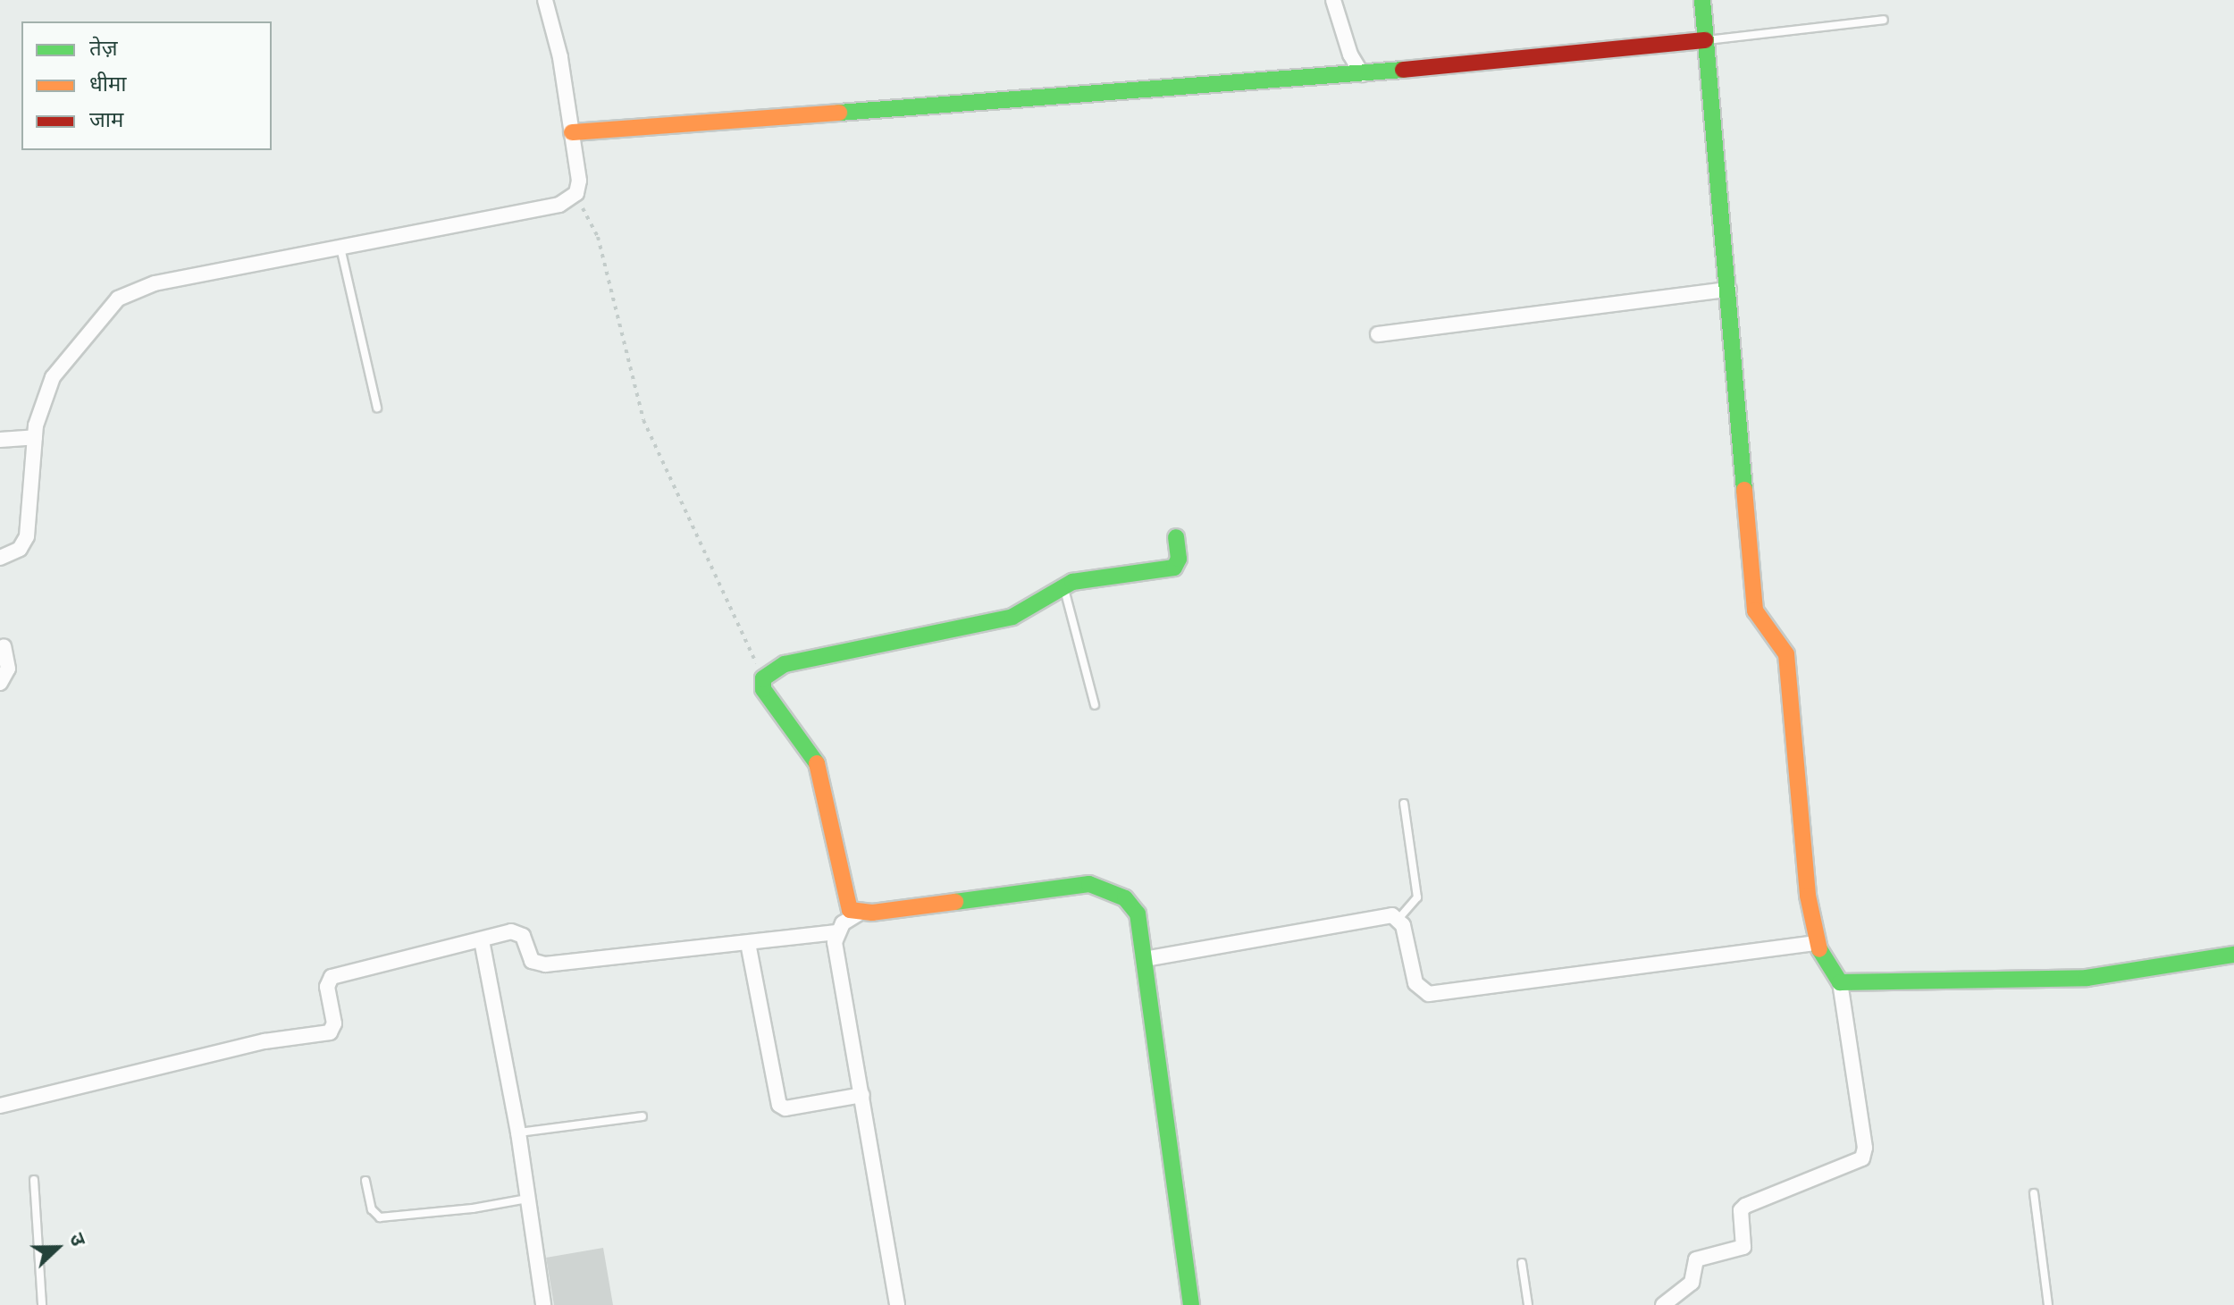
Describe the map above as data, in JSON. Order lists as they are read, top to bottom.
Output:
{
  "legend": ["तेज़", "धीमा", "जाम"],
  "north": "right"
}
